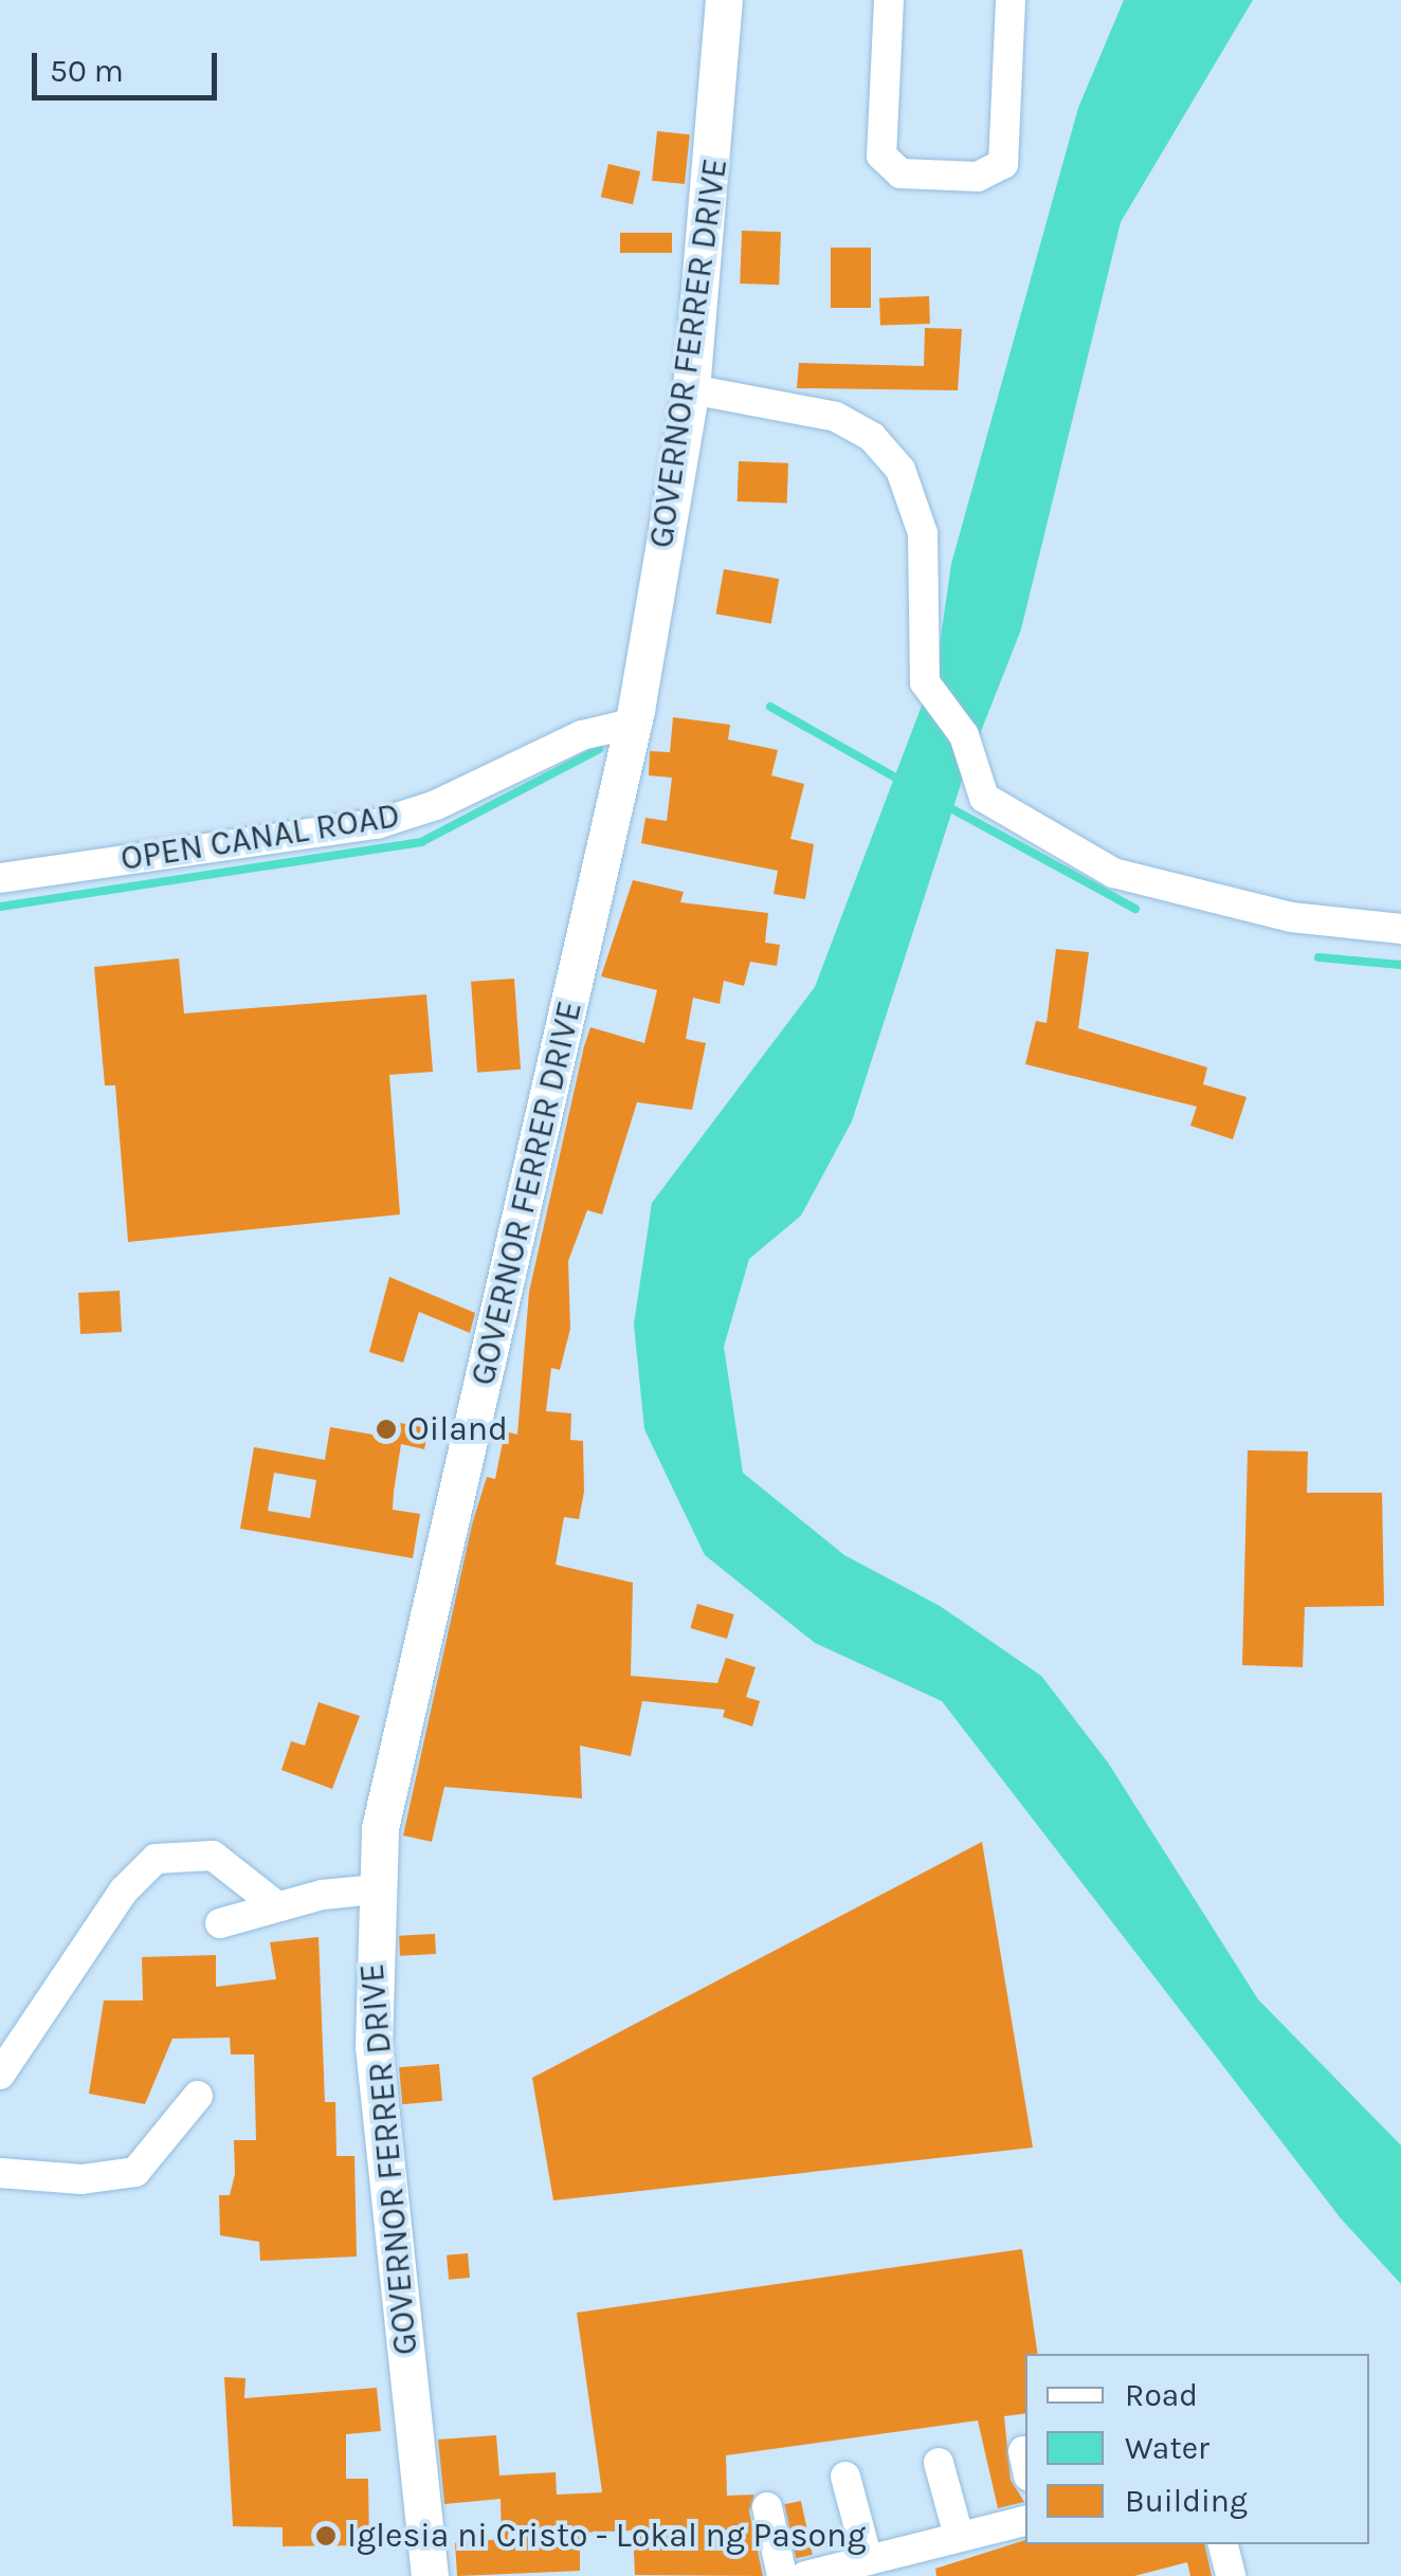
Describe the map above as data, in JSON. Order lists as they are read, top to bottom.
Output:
{
  "streets": {
    "main road": ["GOVERNOR FERRER DRIVE"],
    "street": ["OPEN CANAL ROAD"]
  },
  "crossings": [
    ["GOVERNOR FERRER DRIVE", "OPEN CANAL ROAD"]
  ],
  "places": ["Oiland", "Iglesia ni Cristo - Lokal ng Pasong"],
  "legend": ["Road", "Water", "Building"],
  "scale_bar": "50 m"
}
